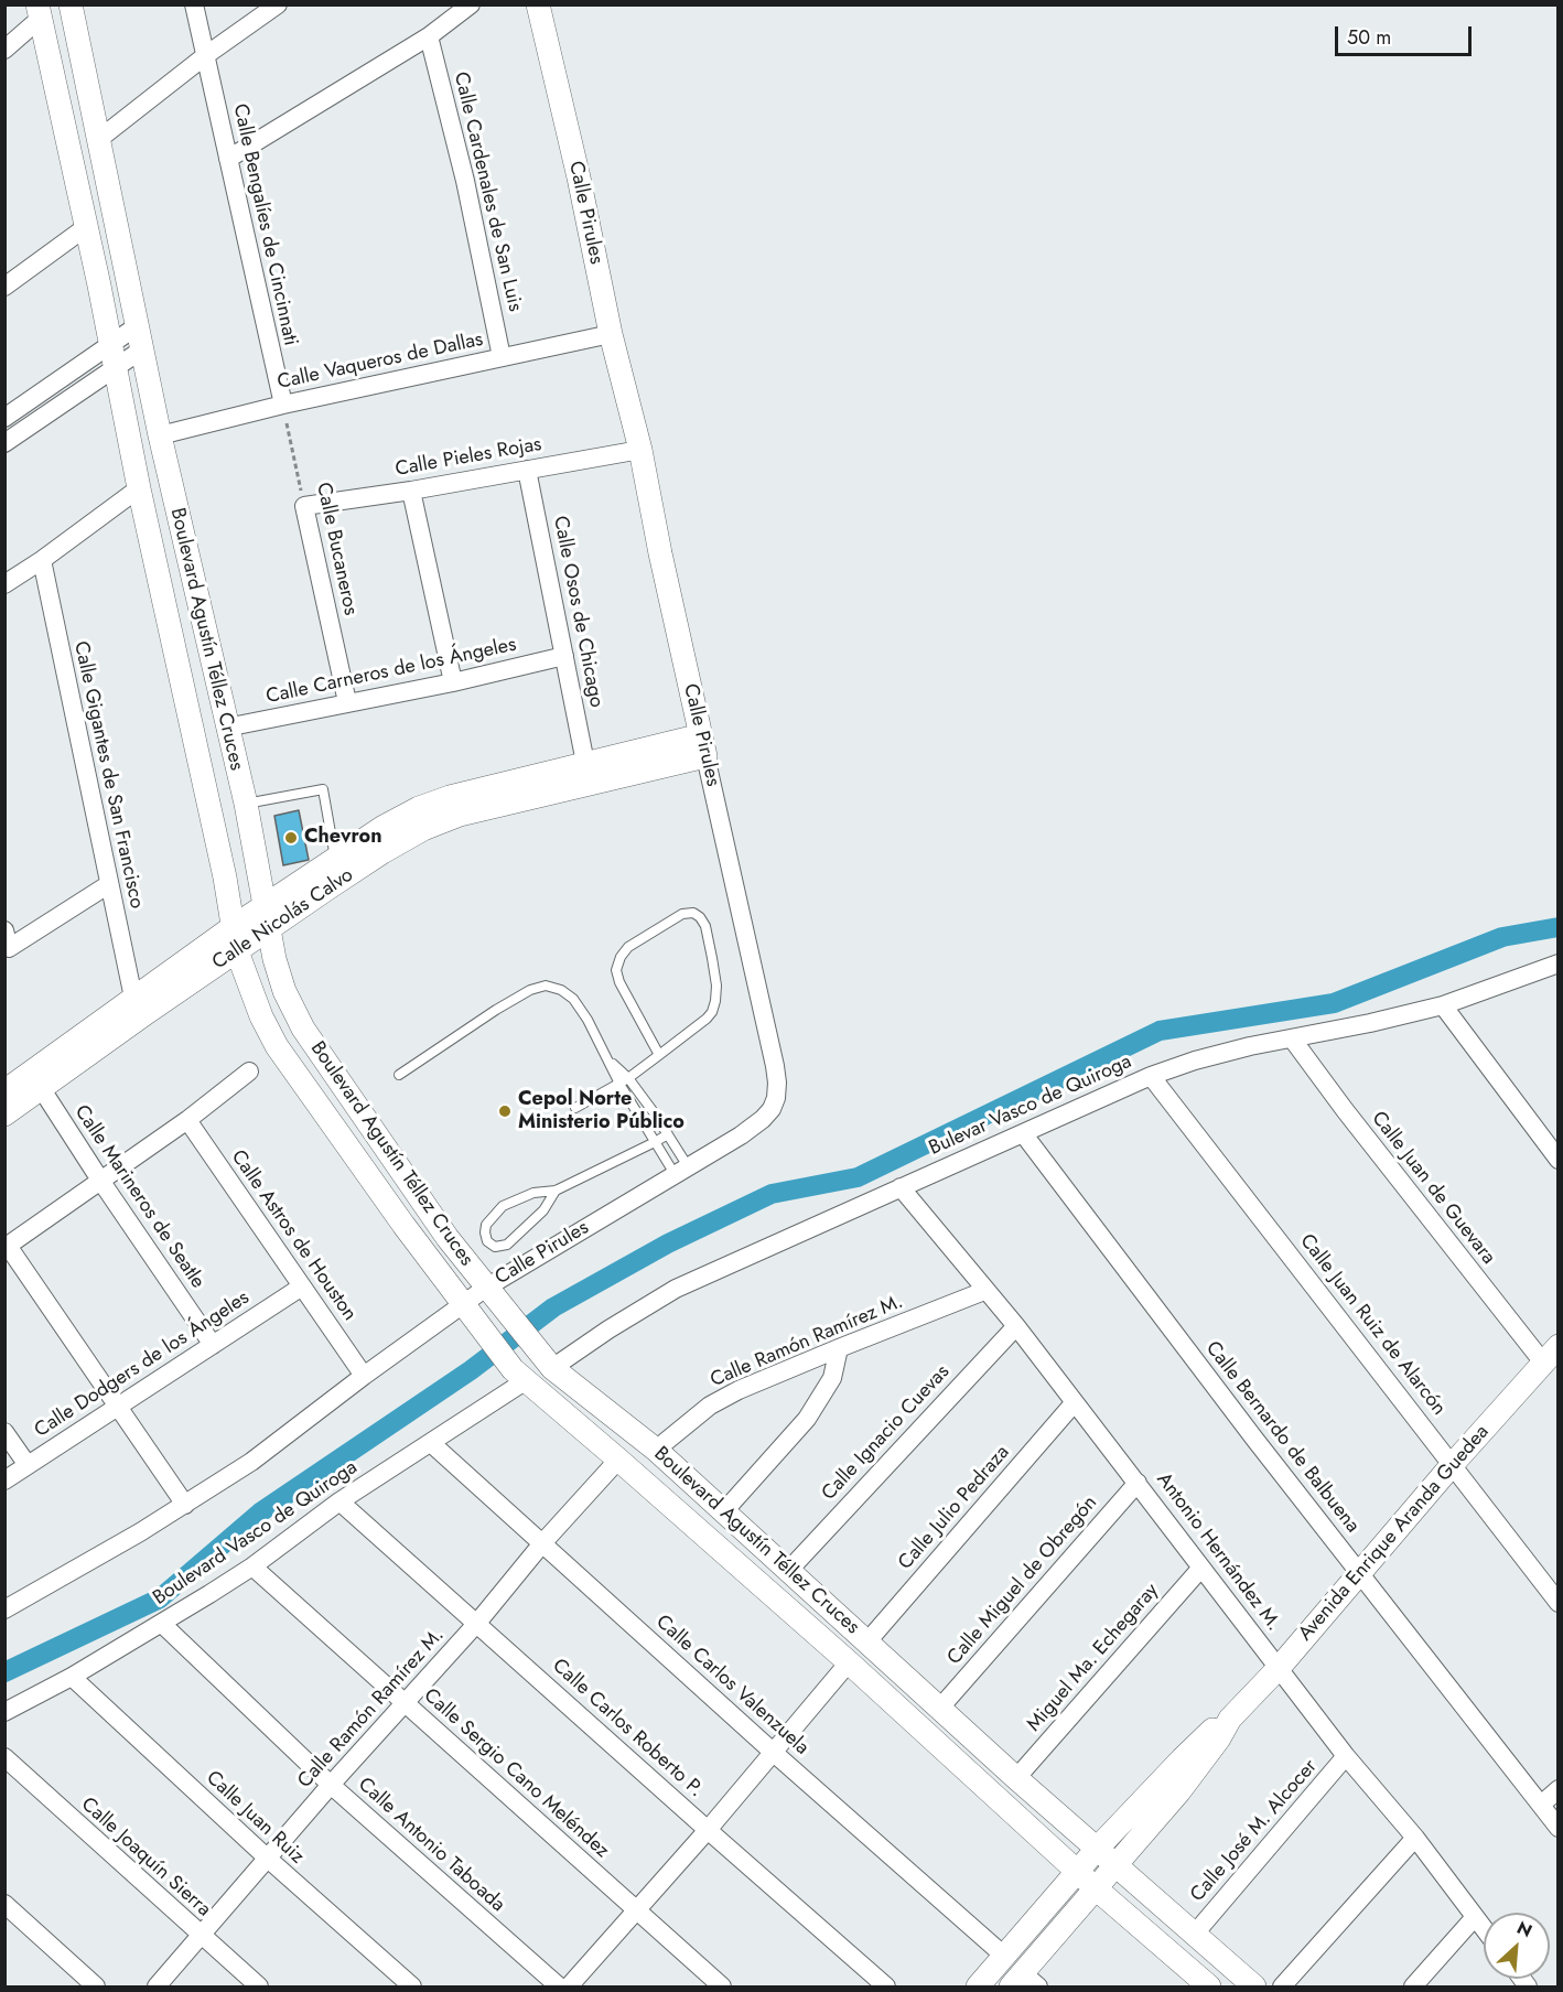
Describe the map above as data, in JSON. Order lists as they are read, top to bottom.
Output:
{
  "streets": {
    "street": [
      "Calle Cardenales de San Luis",
      "Calle Pirules",
      "Calle Bengalíes de Cincinnati",
      "Calle Vaqueros de Dallas",
      "Calle Pieles Rojas",
      "Calle Bucaneros",
      "Calle Osos de Chicago",
      "Boulevard Agustín Téllez Cruces",
      "Calle Carneros de los Ángeles",
      "Calle Gigantes de San Francisco",
      "Calle Nicolás Calvo",
      "Bulevar Vasco de Quiroga",
      "Calle Juan de Guevara",
      "Calle Marineros de Seatle",
      "Calle Astros de Houston",
      "Calle Juan Ruiz de Alarcón",
      "Calle Ramón Ramírez M.",
      "Calle Dodgers de los Ángeles",
      "Calle Ignacio Cuevas",
      "Calle Bernardo de Balbuena",
      "Calle Julio Pedraza",
      "Boulevard Vasco de Quiroga",
      "Avenida Enrique Aranda Guedea",
      "Antonio Hernández M.",
      "Calle Miguel de Obregón",
      "Miguel Ma. Echegaray",
      "Calle Carlos Valenzuela",
      "Calle Carlos Roberto P.",
      "Calle Sergio Cano Meléndez",
      "Calle Juan Ruiz",
      "Calle José M. Alcocer",
      "Calle Antonio Taboada",
      "Calle Joaquín Sierra"
    ]
  },
  "crossings": [
    ["Calle Cardenales de San Luis", "Calle Vaqueros de Dallas"],
    ["Calle Pirules", "Calle Vaqueros de Dallas"],
    ["Calle Pirules", "Calle Pieles Rojas"],
    ["Calle Pirules", "Boulevard Agustín Téllez Cruces"],
    ["Calle Pirules", "Calle Nicolás Calvo"],
    ["Calle Pirules", "Calle Astros de Houston"],
    ["Calle Bengalíes de Cincinnati", "Calle Vaqueros de Dallas"],
    ["Calle Bengalíes de Cincinnati", "Calle Bucaneros"],
    ["Calle Vaqueros de Dallas", "Calle Bucaneros"],
    ["Calle Vaqueros de Dallas", "Boulevard Agustín Téllez Cruces"],
    ["Calle Pieles Rojas", "Calle Bucaneros"],
    ["Calle Pieles Rojas", "Calle Osos de Chicago"],
    ["Calle Bucaneros", "Calle Carneros de los Ángeles"],
    ["Calle Osos de Chicago", "Calle Carneros de los Ángeles"],
    ["Calle Osos de Chicago", "Calle Nicolás Calvo"],
    ["Boulevard Agustín Téllez Cruces", "Calle Carneros de los Ángeles"],
    ["Boulevard Agustín Téllez Cruces", "Calle Nicolás Calvo"],
    ["Boulevard Agustín Téllez Cruces", "Bulevar Vasco de Quiroga"],
    ["Boulevard Agustín Téllez Cruces", "Calle Ramón Ramírez M."],
    ["Boulevard Agustín Téllez Cruces", "Calle Ignacio Cuevas"],
    ["Boulevard Agustín Téllez Cruces", "Calle Julio Pedraza"],
    ["Boulevard Agustín Téllez Cruces", "Boulevard Vasco de Quiroga"],
    ["Boulevard Agustín Téllez Cruces", "Avenida Enrique Aranda Guedea"],
    ["Boulevard Agustín Téllez Cruces", "Calle Miguel de Obregón"],
    ["Boulevard Agustín Téllez Cruces", "Miguel Ma. Echegaray"],
    ["Boulevard Agustín Téllez Cruces", "Calle José M. Alcocer"],
    ["Calle Gigantes de San Francisco", "Calle Nicolás Calvo"],
    ["Calle Nicolás Calvo", "Calle Marineros de Seatle"],
    ["Bulevar Vasco de Quiroga", "Calle Juan de Guevara"],
    ["Bulevar Vasco de Quiroga", "Calle Juan Ruiz de Alarcón"],
    ["Bulevar Vasco de Quiroga", "Calle Bernardo de Balbuena"],
    ["Bulevar Vasco de Quiroga", "Antonio Hernández M."],
    ["Calle Juan de Guevara", "Avenida Enrique Aranda Guedea"],
    ["Calle Marineros de Seatle", "Calle Dodgers de los Ángeles"],
    ["Calle Astros de Houston", "Calle Dodgers de los Ángeles"],
    ["Calle Juan Ruiz de Alarcón", "Avenida Enrique Aranda Guedea"],
    ["Calle Ramón Ramírez M.", "Antonio Hernández M."],
    ["Calle Ramón Ramírez M.", "Calle Carlos Valenzuela"],
    ["Calle Ramón Ramírez M.", "Calle Carlos Roberto P."],
    ["Calle Ramón Ramírez M.", "Calle Sergio Cano Meléndez"],
    ["Calle Ramón Ramírez M.", "Calle Juan Ruiz"],
    ["Calle Ramón Ramírez M.", "Calle Antonio Taboada"],
    ["Calle Ramón Ramírez M.", "Calle Joaquín Sierra"],
    ["Calle Ignacio Cuevas", "Antonio Hernández M."],
    ["Calle Bernardo de Balbuena", "Avenida Enrique Aranda Guedea"],
    ["Calle Julio Pedraza", "Antonio Hernández M."],
    ["Boulevard Vasco de Quiroga", "Calle Carlos Valenzuela"],
    ["Boulevard Vasco de Quiroga", "Calle Carlos Roberto P."],
    ["Boulevard Vasco de Quiroga", "Calle Sergio Cano Meléndez"],
    ["Boulevard Vasco de Quiroga", "Calle Juan Ruiz"],
    ["Boulevard Vasco de Quiroga", "Calle Antonio Taboada"],
    ["Avenida Enrique Aranda Guedea", "Antonio Hernández M."],
    ["Avenida Enrique Aranda Guedea", "Calle Carlos Valenzuela"],
    ["Antonio Hernández M.", "Calle Miguel de Obregón"],
    ["Antonio Hernández M.", "Miguel Ma. Echegaray"],
    ["Antonio Hernández M.", "Calle José M. Alcocer"]
  ],
  "places": ["Chevron", "Cepol Norte Ministerio Público"],
  "scale_bar": "50 m",
  "north": "top right"
}
